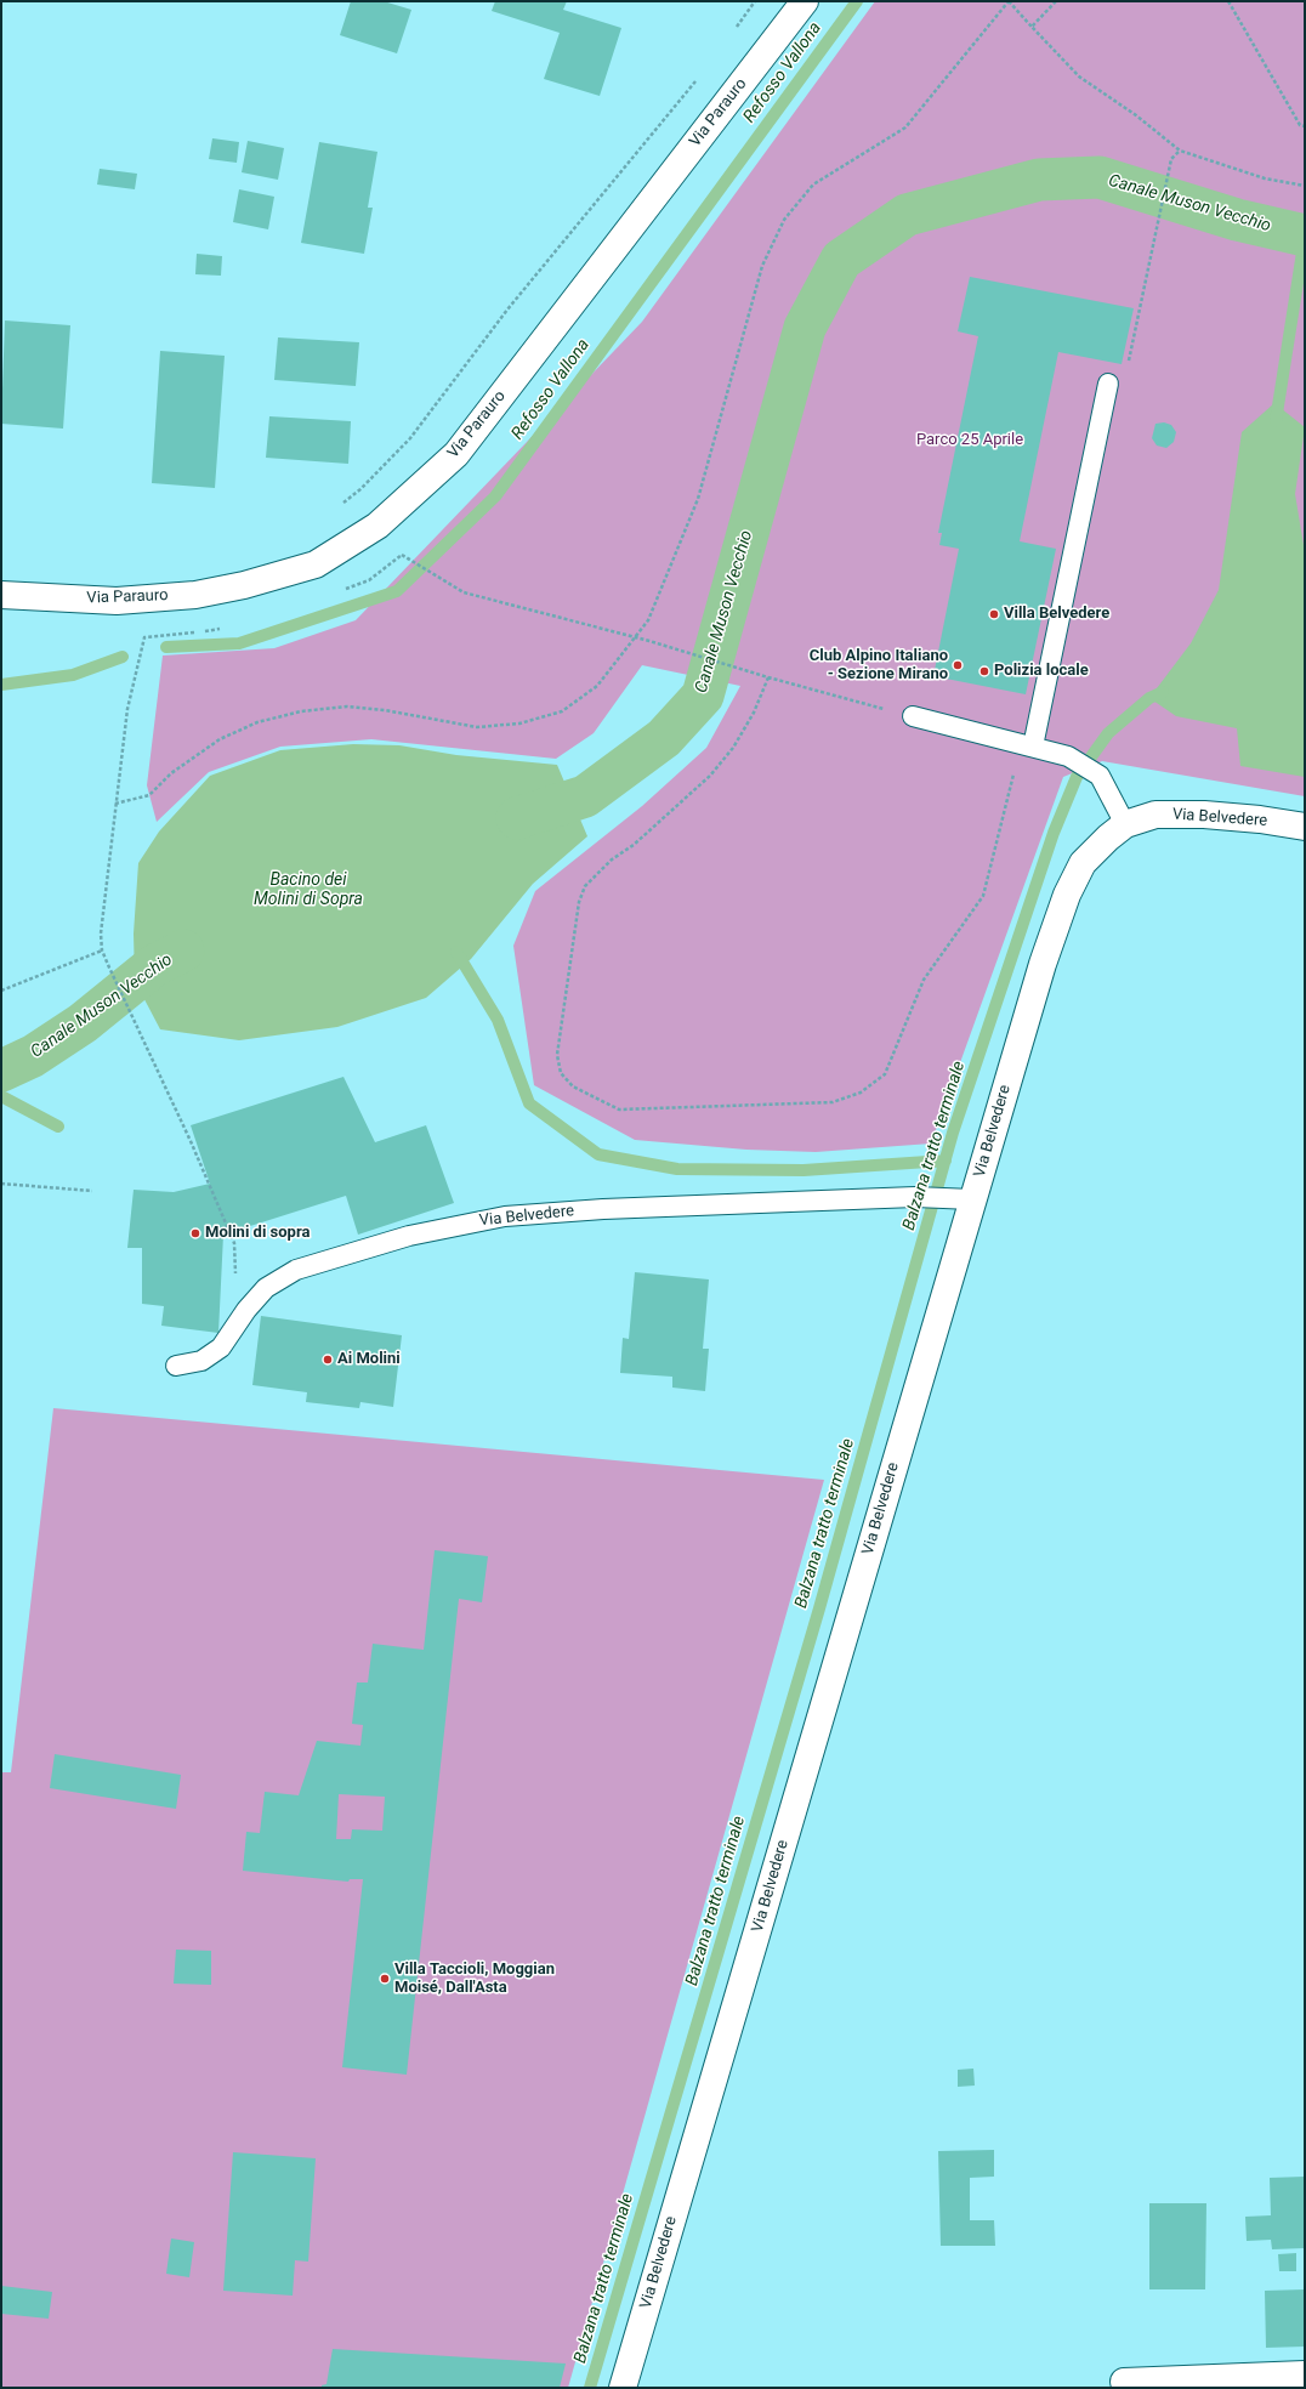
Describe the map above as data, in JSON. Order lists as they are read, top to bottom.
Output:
{
  "streets": {
    "street": ["Via Parauro", "Via Belvedere"]
  },
  "water": [
    "Refosso Vallona",
    "Canale Muson Vecchio",
    "Bacino dei Molini di Sopra",
    "Balzana tratto terminale"
  ],
  "parks": ["Parco 25 Aprile"],
  "places": [
    "Villa Belvedere",
    "Club Alpino Italiano - Sezione Mirano",
    "Polizia locale",
    "Molini di sopra",
    "Ai Molini",
    "Villa Taccioli, Moggian Moisé, Dall'Asta"
  ]
}
